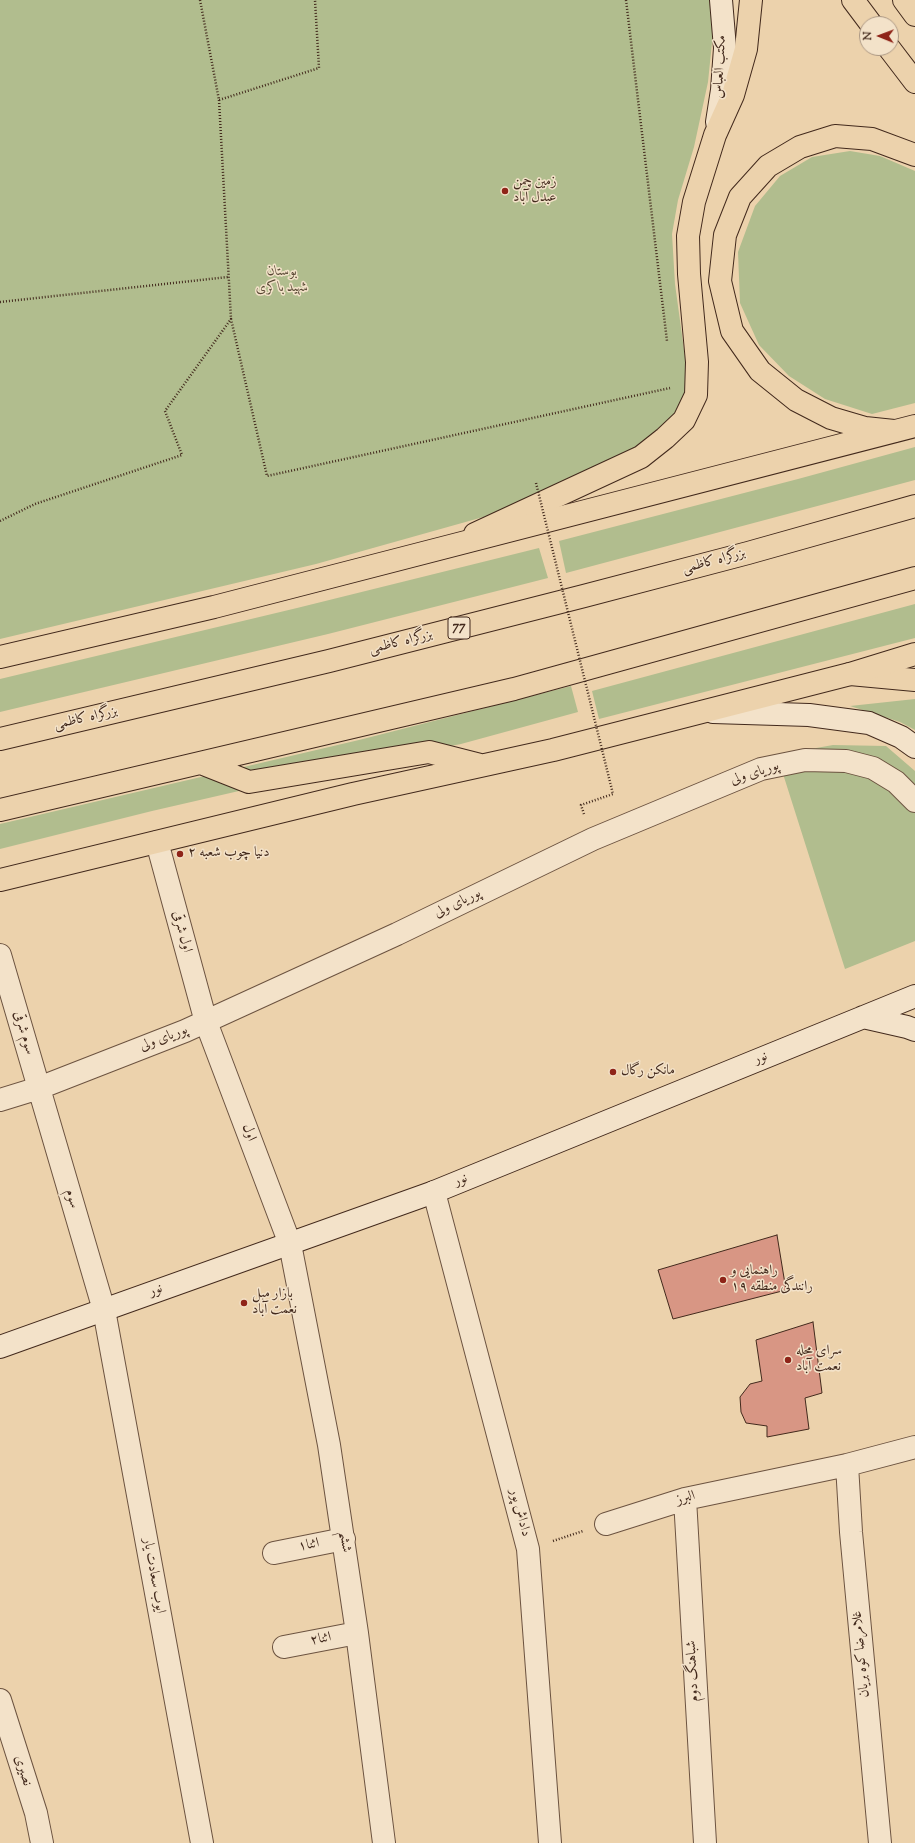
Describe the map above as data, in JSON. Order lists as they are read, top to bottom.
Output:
{
  "streets": {
    "main road": ["بزرگراه کاظمی", "77"],
    "street": [
      "مکتب العباس",
      "پوریای ولی",
      "اول شرقی",
      "سوم شرقی",
      "نور",
      "اول",
      "سوم",
      "البرز",
      "داداش پور",
      "ششم",
      "اثنا۱",
      "ایوب سعادت یار",
      "اثنا۲",
      "غلامرضا کوه بریان",
      "شباهنگ دوم",
      "نصیری"
    ]
  },
  "crossings": [
    ["پوریای ولی", "اول شرقی"],
    ["پوریای ولی", "سوم شرقی"],
    ["پوریای ولی", "اول"],
    ["پوریای ولی", "سوم"],
    ["اول شرقی", "اول"],
    ["سوم شرقی", "سوم"],
    ["نور", "اول"],
    ["نور", "سوم"],
    ["نور", "داداش پور"],
    ["نور", "ششم"],
    ["نور", "ایوب سعادت یار"],
    ["اول", "ششم"],
    ["سوم", "ایوب سعادت یار"],
    ["البرز", "غلامرضا کوه بریان"],
    ["البرز", "شباهنگ دوم"],
    ["ششم", "اثنا۱"],
    ["ششم", "اثنا۲"]
  ],
  "parks": ["بوستان شهید باکری"],
  "places": [
    "زمین چمن عبدل آباد",
    "دنیا چوب شعبه ۲",
    "مانکن رگال",
    "راهنمایی و رانندگی منطقه ۱۹",
    "بازار مبل نعمت آباد",
    "سرای محله نعمت آباد"
  ],
  "north": "left"
}
